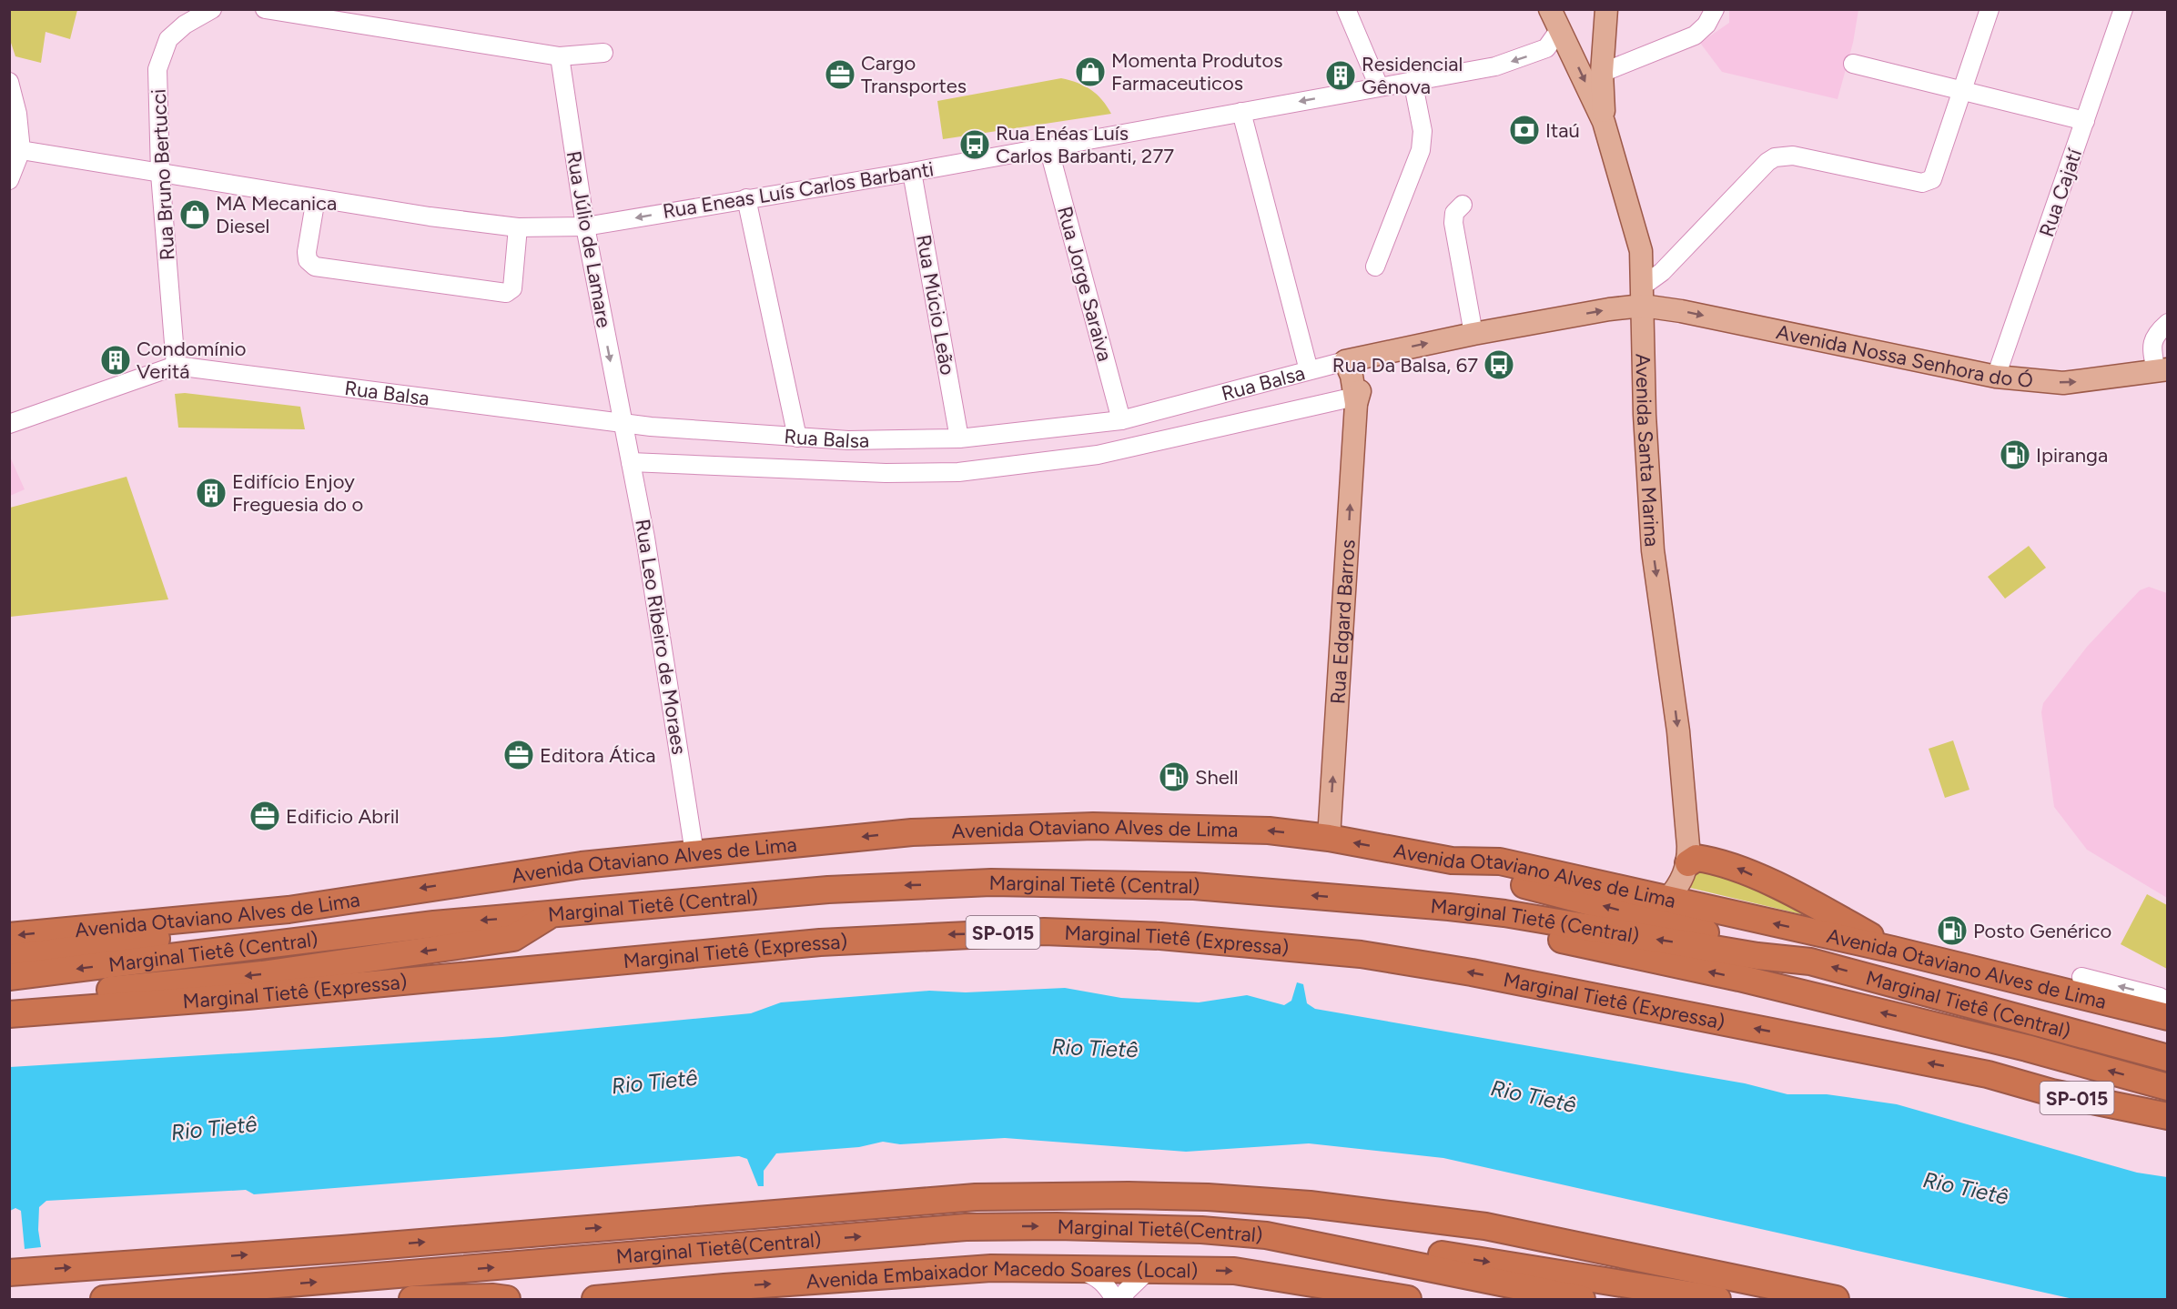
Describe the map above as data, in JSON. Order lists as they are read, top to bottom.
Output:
{
  "streets": {
    "highway": [
      "Avenida Otaviano Alves de Lima",
      "Marginal Tietê (Central)",
      "SP-015",
      "Marginal Tietê (Expressa)",
      "Marginal Tietê(Central)",
      "Avenida Embaixador Macedo Soares (Local)"
    ],
    "main road": [
      "Avenida Nossa Senhora do Ó",
      "Rua Balsa",
      "Avenida Santa Marina",
      "Rua Edgard Barros"
    ],
    "street": [
      "Rua Bruno Bertucci",
      "Rua Eneas Luís Carlos Barbanti",
      "Rua Cajatí",
      "Rua Júlio de Lamare",
      "Rua Jorge Saraiva",
      "Rua Múcio Leão",
      "Rua Leo Ribeiro de Moraes"
    ]
  },
  "crossings": [
    ["Rua Bruno Bertucci", "Rua Eneas Luís Carlos Barbanti"],
    ["Rua Bruno Bertucci", "Rua Balsa"],
    ["Rua Eneas Luís Carlos Barbanti", "Rua Júlio de Lamare"],
    ["Rua Eneas Luís Carlos Barbanti", "Rua Jorge Saraiva"],
    ["Rua Eneas Luís Carlos Barbanti", "Rua Múcio Leão"],
    ["Rua Eneas Luís Carlos Barbanti", "Avenida Santa Marina"],
    ["Rua Cajatí", "Avenida Nossa Senhora do Ó"],
    ["Rua Júlio de Lamare", "Rua Balsa"],
    ["Rua Júlio de Lamare", "Rua Leo Ribeiro de Moraes"],
    ["Rua Jorge Saraiva", "Rua Balsa"],
    ["Rua Múcio Leão", "Rua Balsa"],
    ["Avenida Nossa Senhora do Ó", "Rua Balsa"],
    ["Avenida Nossa Senhora do Ó", "Avenida Santa Marina"],
    ["Rua Balsa", "Avenida Santa Marina"],
    ["Rua Balsa", "Rua Edgard Barros"],
    ["Rua Balsa", "Rua Leo Ribeiro de Moraes"],
    ["Avenida Santa Marina", "Avenida Otaviano Alves de Lima"],
    ["Rua Edgard Barros", "Avenida Otaviano Alves de Lima"],
    ["Rua Leo Ribeiro de Moraes", "Avenida Otaviano Alves de Lima"],
    ["SP-015", "Marginal Tietê (Expressa)"]
  ],
  "one_way": [
    "Rua Júlio de Lamare",
    "Avenida Nossa Senhora do Ó",
    "Avenida Santa Marina",
    "Rua Edgard Barros"
  ],
  "water": ["Rio Tietê"],
  "places": {
    "shop": ["Momenta Produtos Farmaceuticos", "MA Mecanica Diesel"],
    "office": ["Cargo Transportes", "Editora Ática", "Edificio Abril"],
    "building": ["Residencial Gênova", "Condomínio Veritá", "Edifício Enjoy Freguesia do o"],
    "bank": ["Itaú"],
    "bus stop": ["Rua Enéas Luís Carlos Barbanti, 277", "Rua Da Balsa, 67"],
    "fuel station": ["Ipiranga", "Shell", "Posto Genérico"]
  }
}
